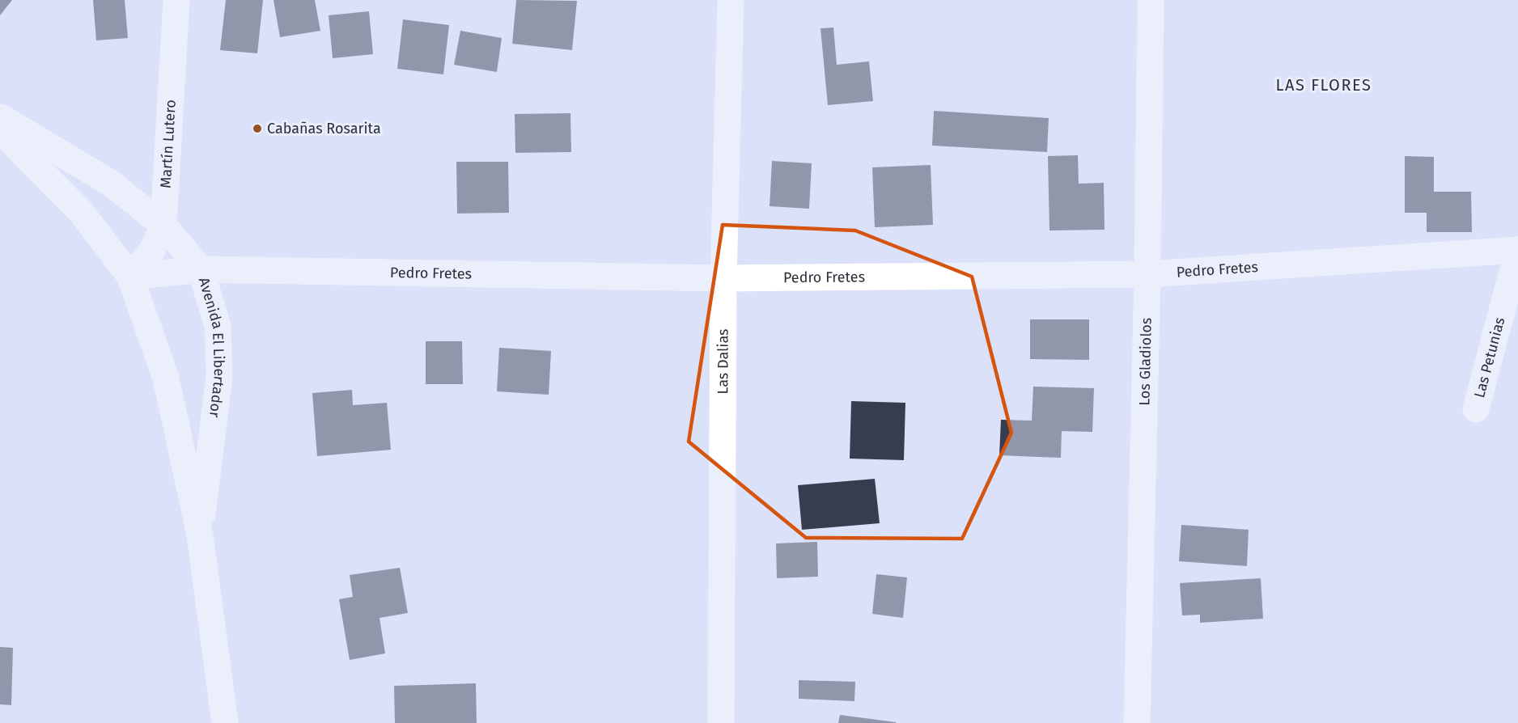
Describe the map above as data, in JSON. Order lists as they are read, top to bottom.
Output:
{
  "streets": {
    "street": [
      "Martín Lutero",
      "Pedro Fretes",
      "Avenida El Libertador",
      "Las Petunias",
      "Las Dalias",
      "Los Gladiolos"
    ]
  },
  "crossings": [
    ["Martín Lutero", "Pedro Fretes"],
    ["Martín Lutero", "Avenida El Libertador"],
    ["Pedro Fretes", "Avenida El Libertador"],
    ["Pedro Fretes", "Las Petunias"],
    ["Pedro Fretes", "Las Dalias"],
    ["Pedro Fretes", "Los Gladiolos"]
  ],
  "districts": ["LAS FLORES"],
  "places": ["Cabañas Rosarita"]
}
